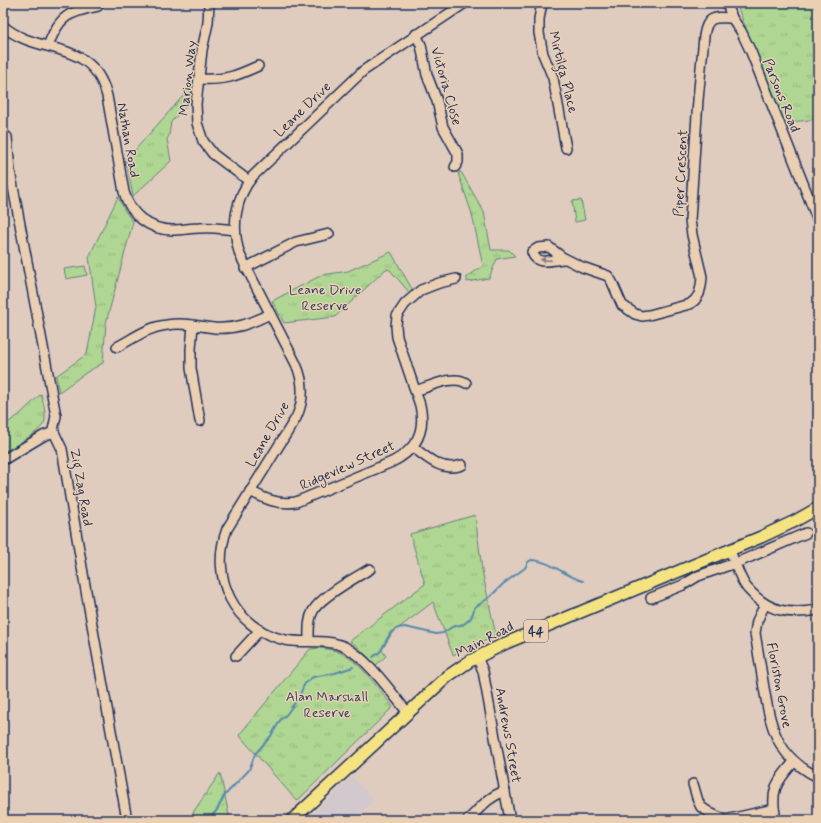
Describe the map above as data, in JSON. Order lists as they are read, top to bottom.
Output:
{
  "streets": {
    "main road": ["44", "Main Road"],
    "street": [
      "Mirtilga Place",
      "Marion Way",
      "Victoria Close",
      "Parsons Road",
      "Leane Drive",
      "Nathan Road",
      "Piper Crescent",
      "Ridgeview Street",
      "Zig Zag Road",
      "Floriston Grove",
      "Andrews Street"
    ]
  },
  "crossings": [
    ["Marion Way", "Leane Drive"],
    ["Victoria Close", "Leane Drive"],
    ["Parsons Road", "Piper Crescent"],
    ["Leane Drive", "Nathan Road"],
    ["Leane Drive", "Ridgeview Street"],
    ["Leane Drive", "Main Road"],
    ["Main Road", "Andrews Street"]
  ],
  "parks": ["Leane Drive Reserve", "Alan Marshall Reserve"]
}
